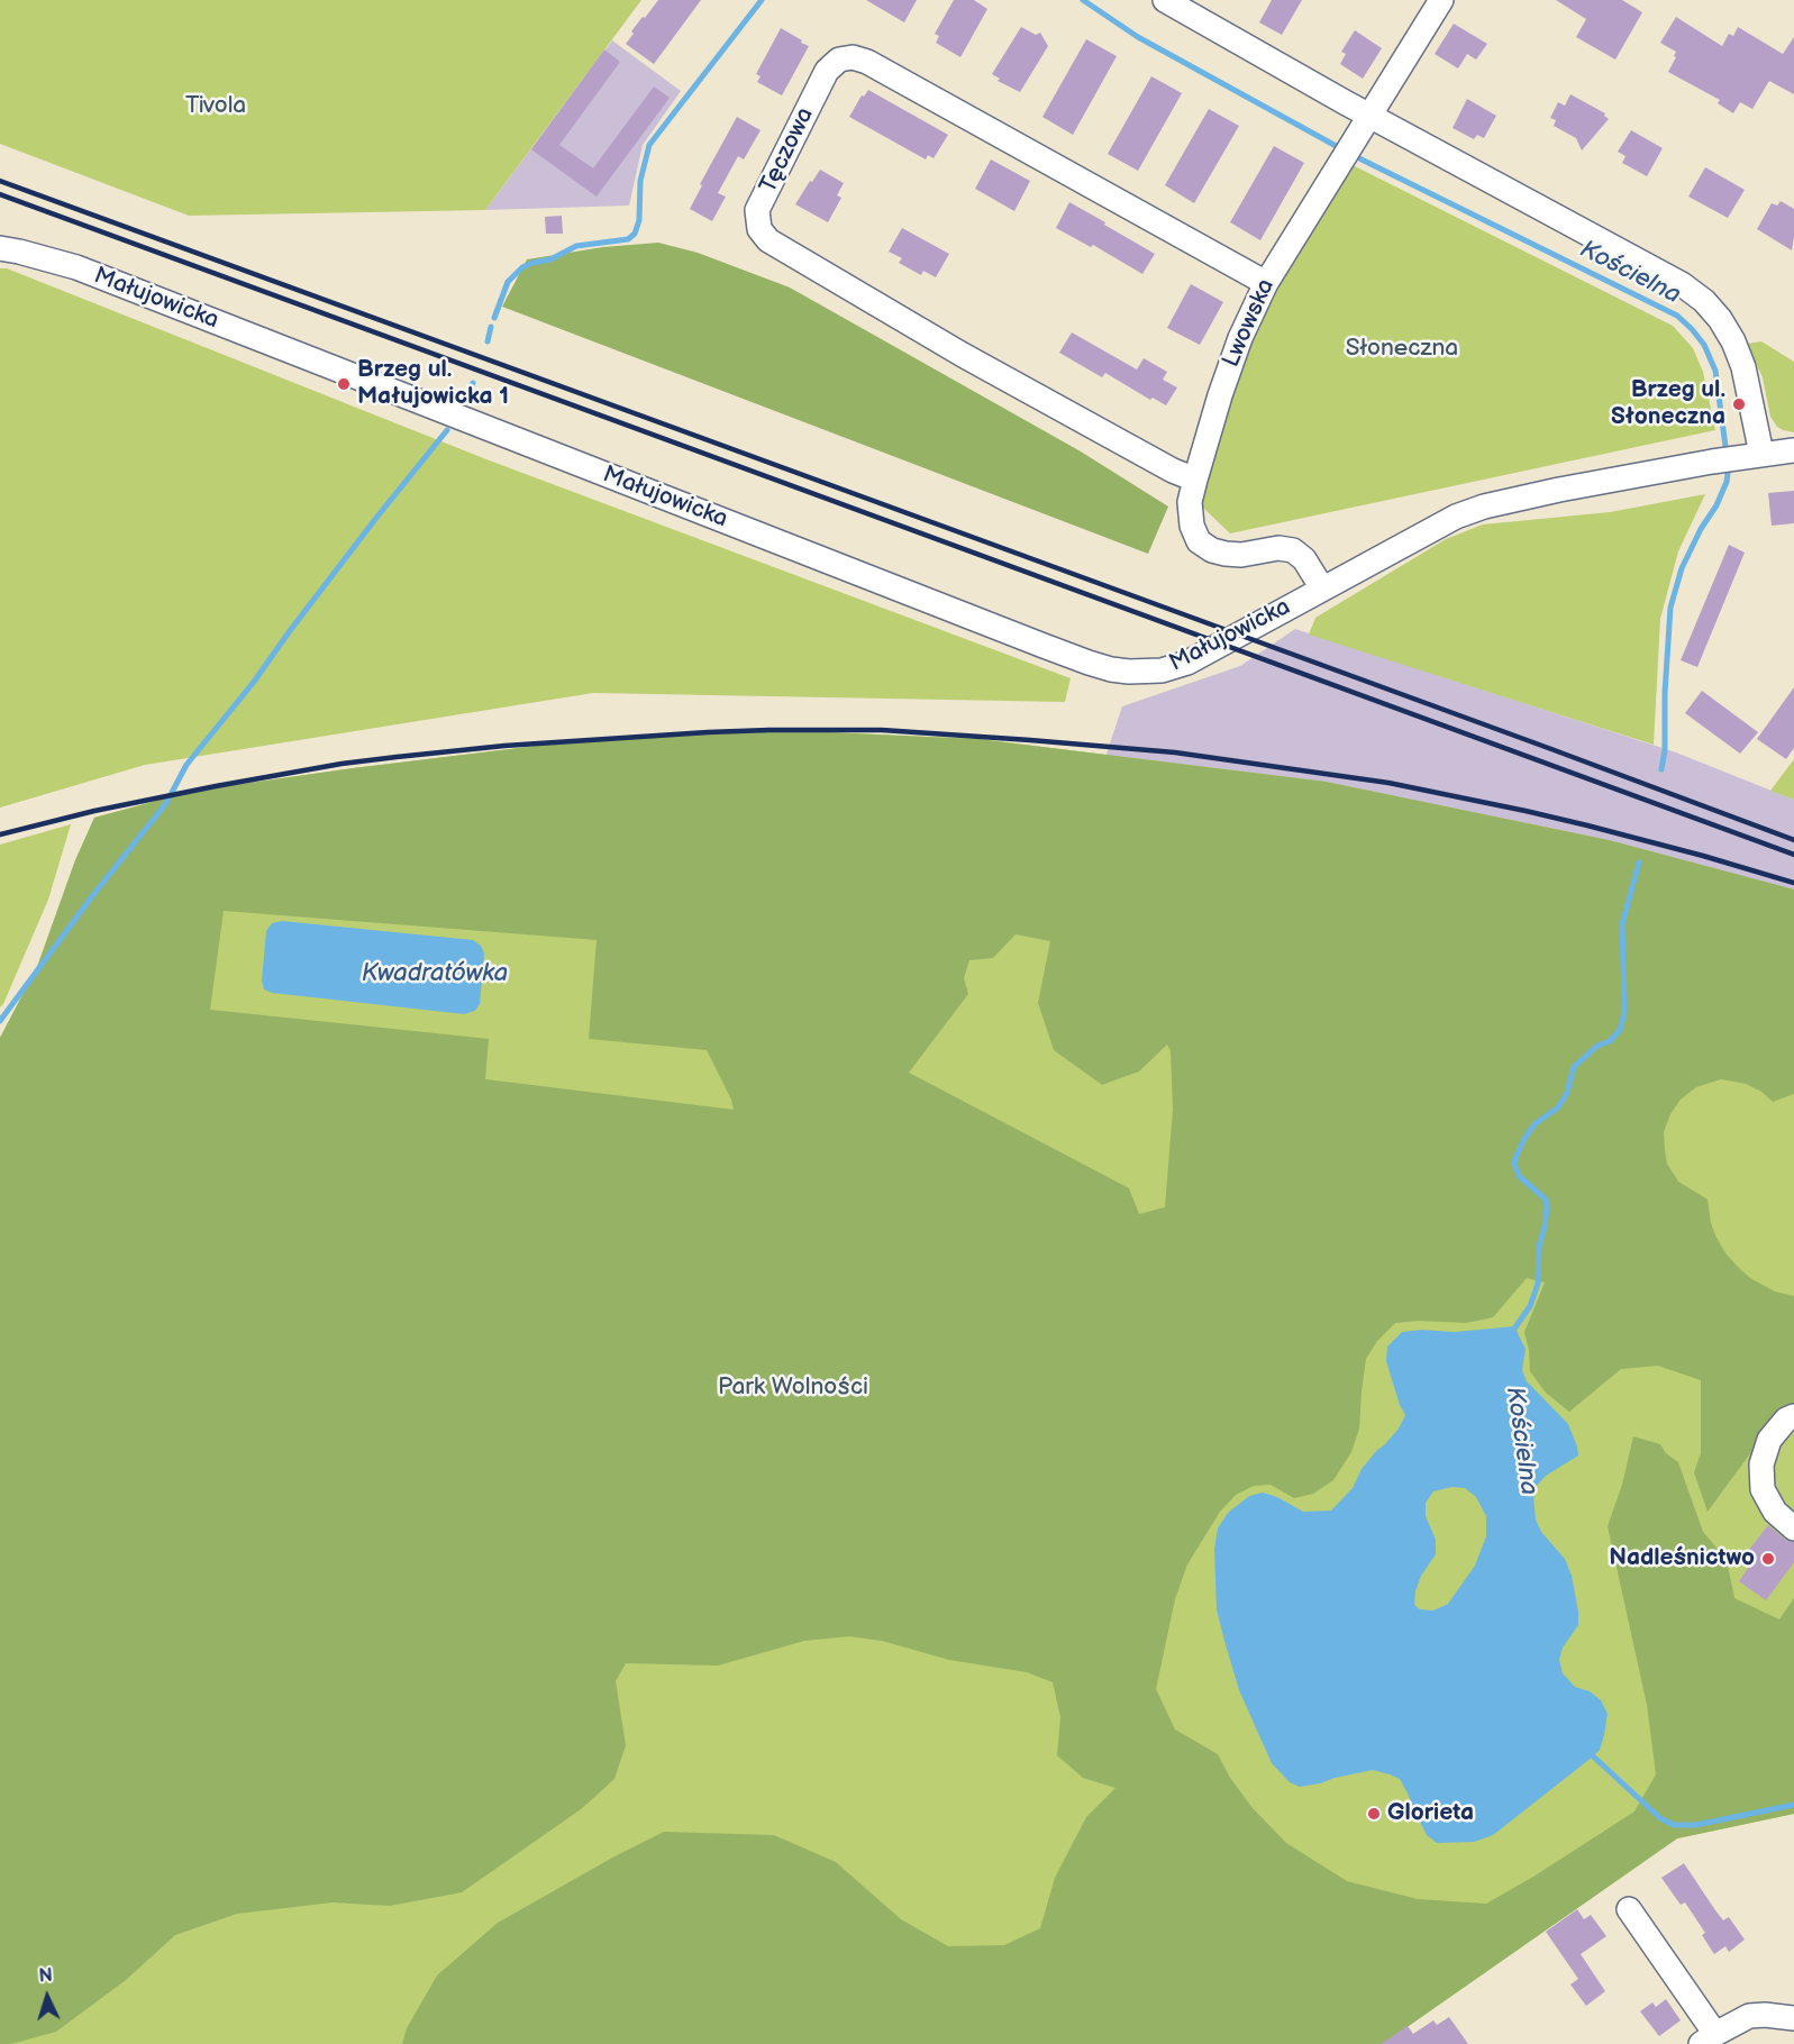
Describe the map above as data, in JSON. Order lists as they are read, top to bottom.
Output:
{
  "streets": {
    "street": ["Tęczowa", "Małujowicka", "Lwowska"]
  },
  "crossings": [
    ["Tęczowa", "Lwowska"],
    ["Małujowicka", "Lwowska"]
  ],
  "water": ["Kościelna", "Kwadratówka"],
  "parks": ["Tivola", "Słoneczna", "Park Wolności"],
  "places": [
    "Brzeg ul. Małujowicka 1",
    "Brzeg ul. Słoneczna",
    "Nadleśnictwo",
    "Glorieta"
  ],
  "north": "top"
}
